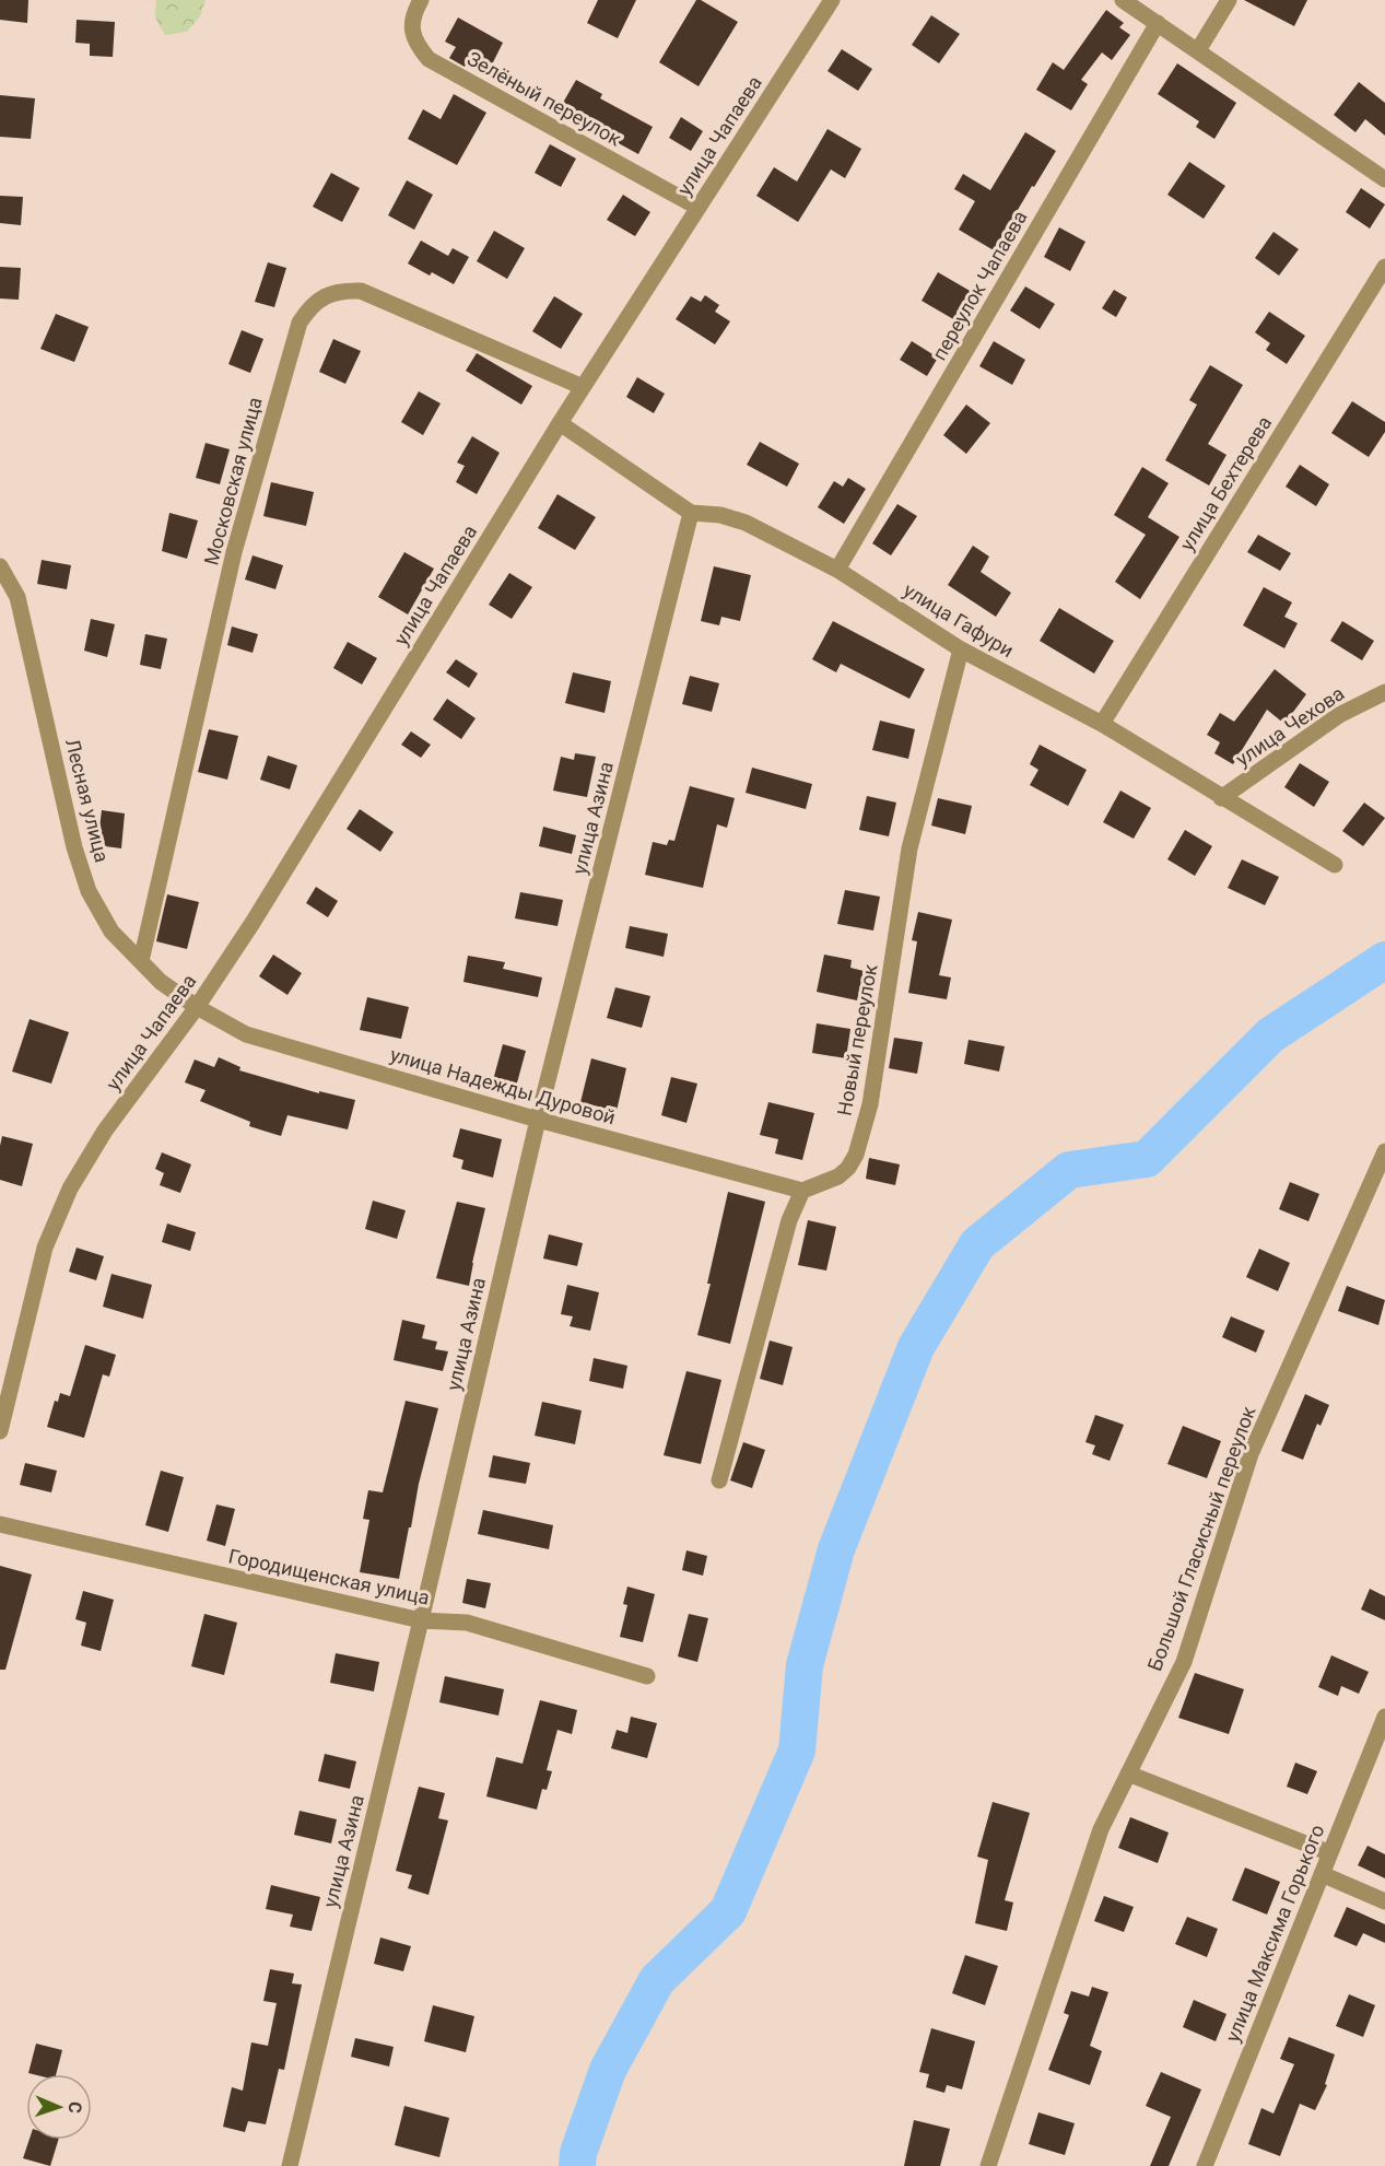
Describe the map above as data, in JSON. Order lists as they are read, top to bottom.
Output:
{
  "streets": {
    "street": [
      "Зелёный переулок",
      "улица Чапаева",
      "переулок Чапаева",
      "Московская улица",
      "улица Бехтерева",
      "улица Гафури",
      "улица Чехова",
      "Лесная улица",
      "улица Азина",
      "Новый переулок",
      "улица Надежды Дуровой",
      "Большой Гласисный переулок",
      "Городищенская улица",
      "улица Максима Горького"
    ]
  },
  "crossings": [
    ["Зелёный переулок", "улица Чапаева"],
    ["улица Чапаева", "Московская улица"],
    ["улица Чапаева", "улица Гафури"],
    ["улица Чапаева", "Лесная улица"],
    ["улица Чапаева", "улица Надежды Дуровой"],
    ["переулок Чапаева", "улица Гафури"],
    ["Московская улица", "Лесная улица"],
    ["улица Бехтерева", "улица Гафури"],
    ["улица Гафури", "улица Чехова"],
    ["улица Гафури", "улица Азина"],
    ["улица Гафури", "Новый переулок"],
    ["Лесная улица", "улица Надежды Дуровой"],
    ["улица Азина", "улица Надежды Дуровой"],
    ["улица Азина", "Городищенская улица"],
    ["Новый переулок", "улица Надежды Дуровой"]
  ],
  "north": "right"
}
